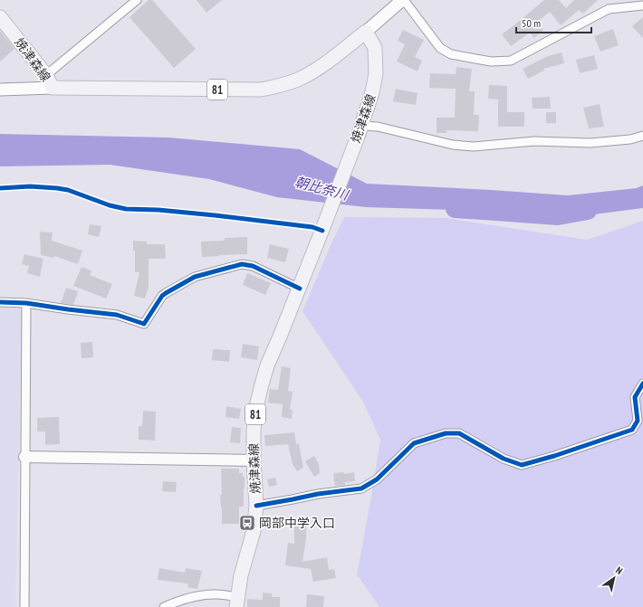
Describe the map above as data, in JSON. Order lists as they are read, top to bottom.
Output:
{
  "streets": {
    "main road": ["焼津森線", "81"]
  },
  "water": ["朝比奈川"],
  "places": {
    "bus stop": ["岡部中学入口"]
  },
  "scale_bar": "50 m",
  "north": "top right"
}
